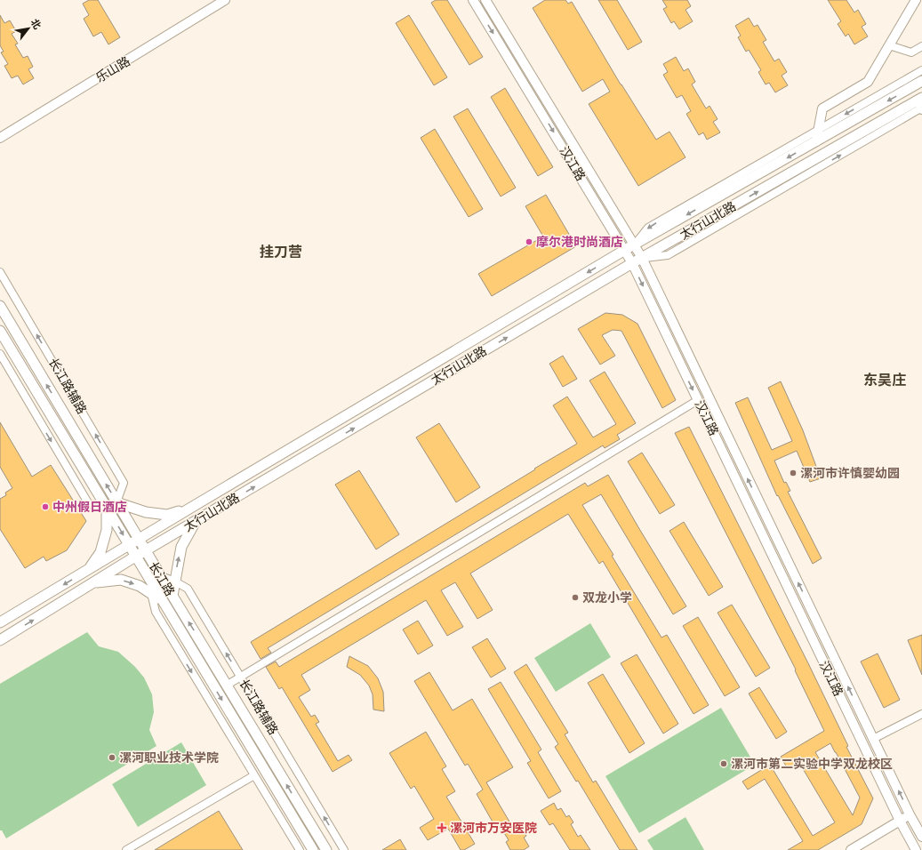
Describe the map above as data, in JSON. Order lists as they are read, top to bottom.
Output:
{
  "streets": {
    "main road": ["太行山北路", "长江路"],
    "street": ["乐山路", "汉江路", "长江路辅路"]
  },
  "crossings": [
    ["汉江路", "太行山北路"],
    ["太行山北路", "长江路"],
    ["长江路辅路", "长江路"]
  ],
  "districts": ["挂刀营", "东吴庄"],
  "places": {
    "other": [
      "摩尔港时尚酒店",
      "漯河市许慎婴幼园",
      "中州假日酒店",
      "双龙小学",
      "漯河职业技术学院",
      "漯河市第二实验中学双龙校区"
    ],
    "health": ["漯河市万安医院"]
  },
  "north": "top right"
}
